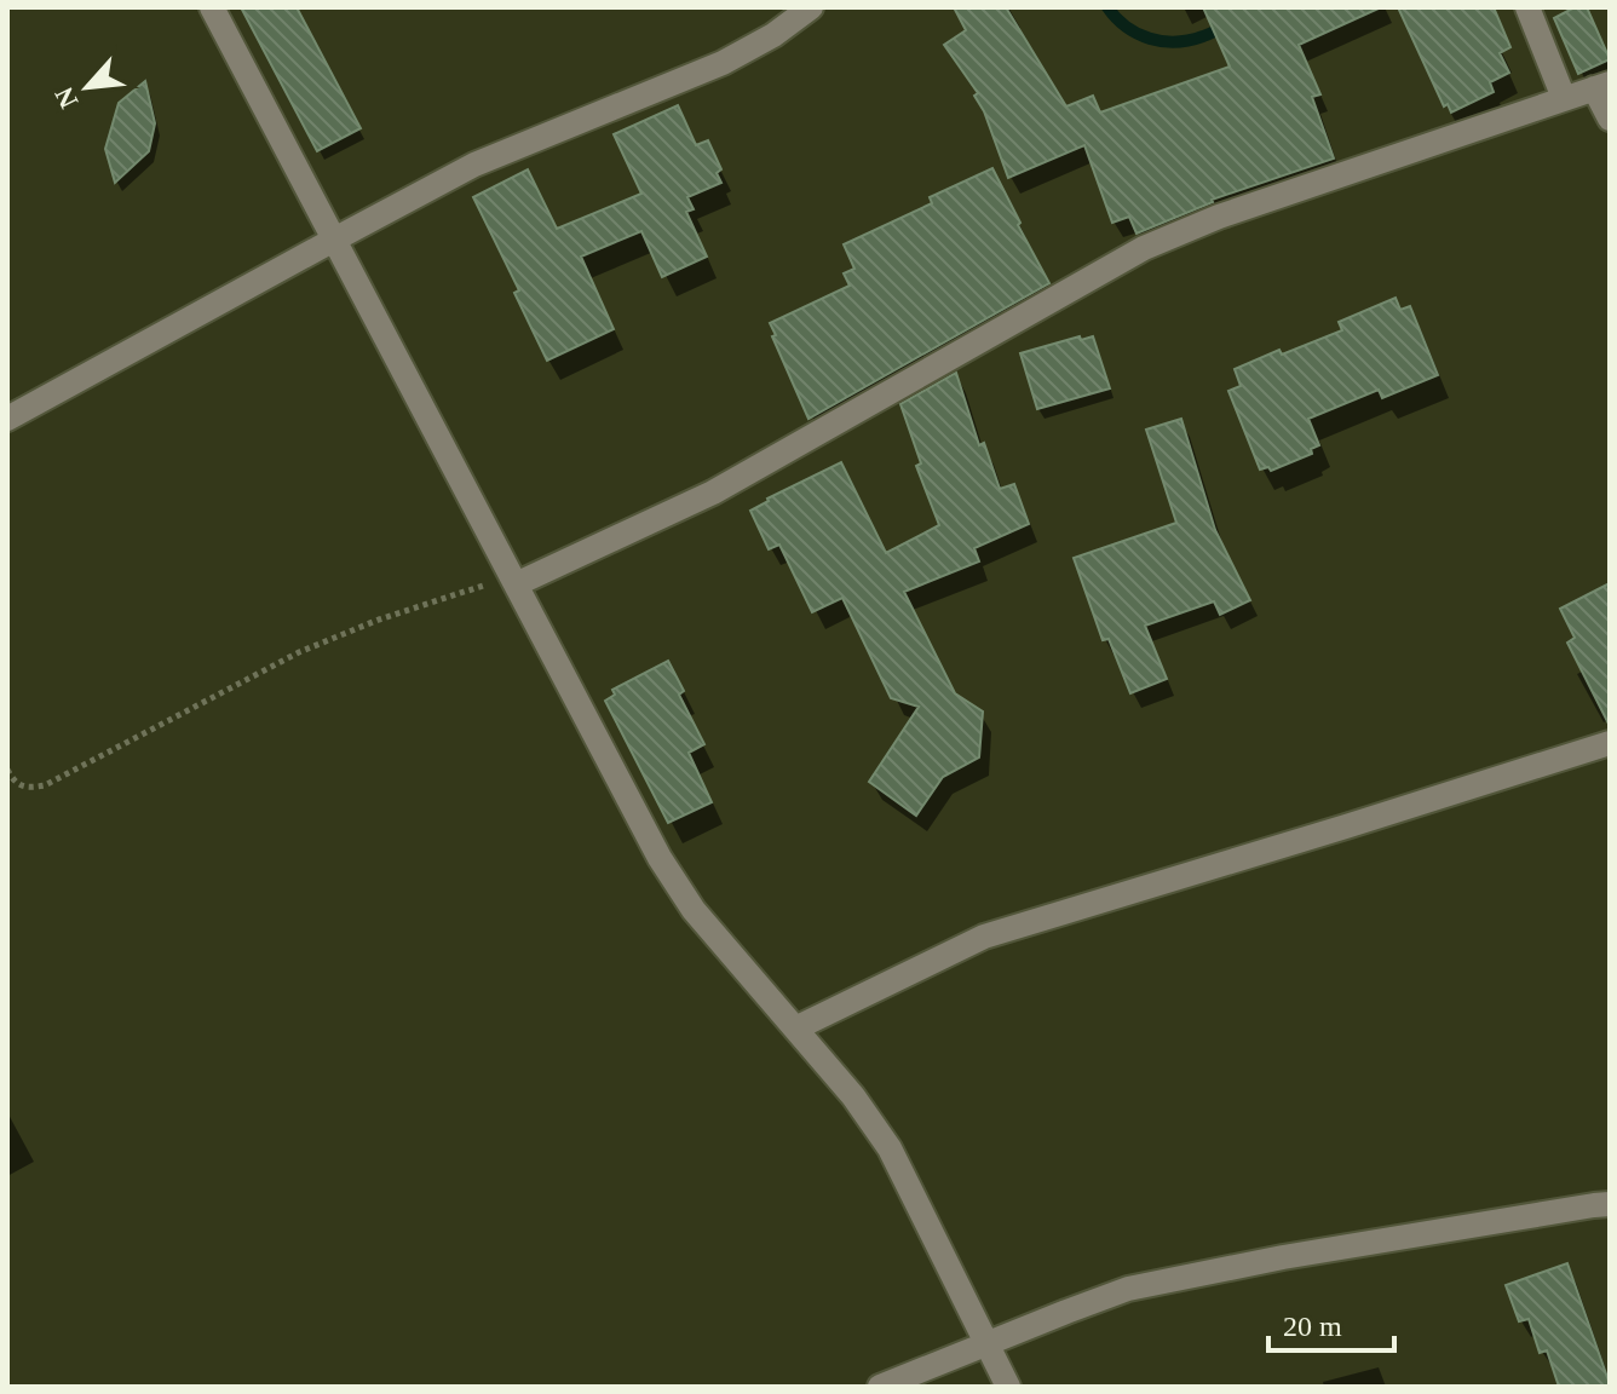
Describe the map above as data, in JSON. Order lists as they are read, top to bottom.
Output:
{
  "scale_bar": "20 m",
  "north": "bottom left"
}
